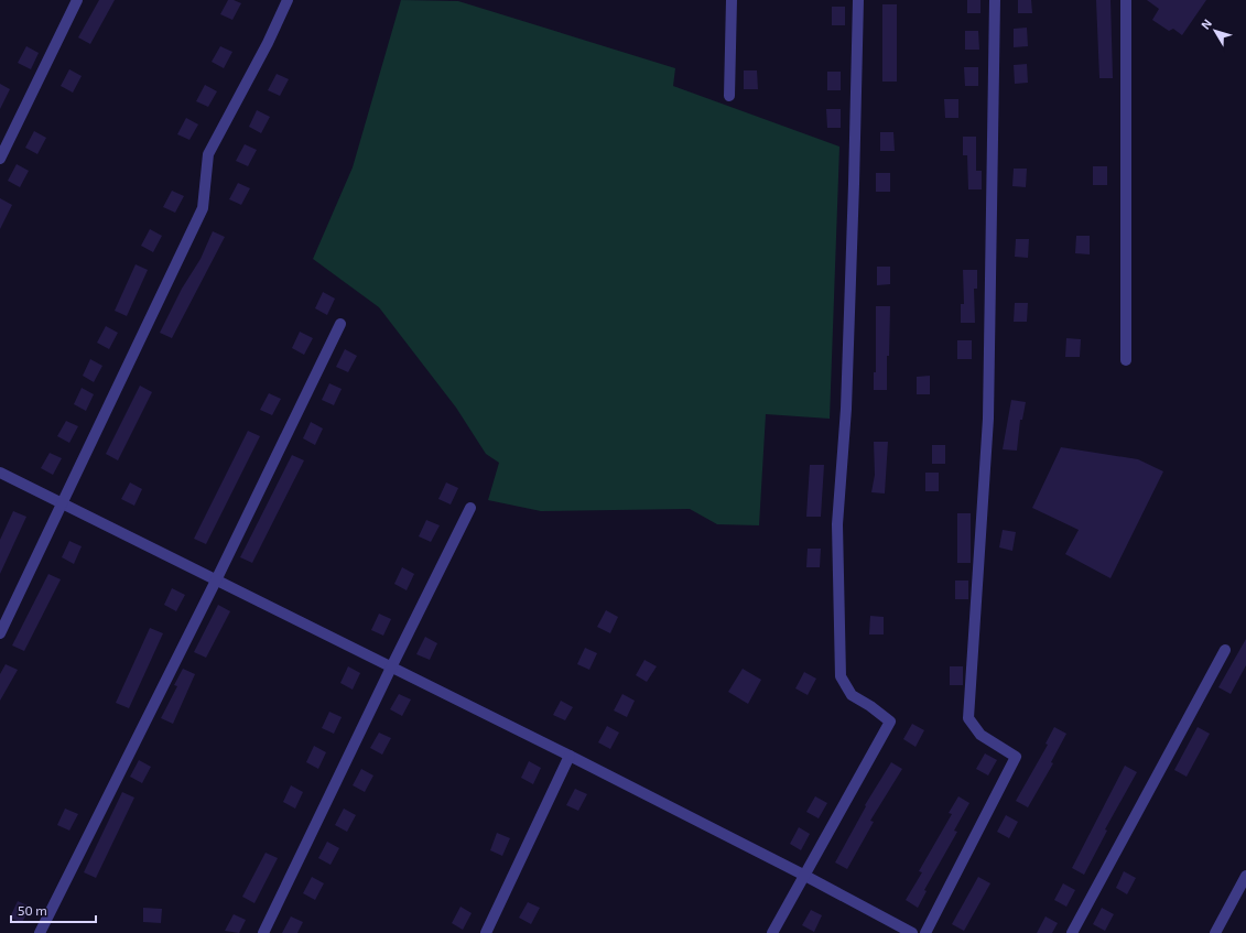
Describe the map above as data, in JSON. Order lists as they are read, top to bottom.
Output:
{
  "scale_bar": "50 m",
  "north": "top left"
}
